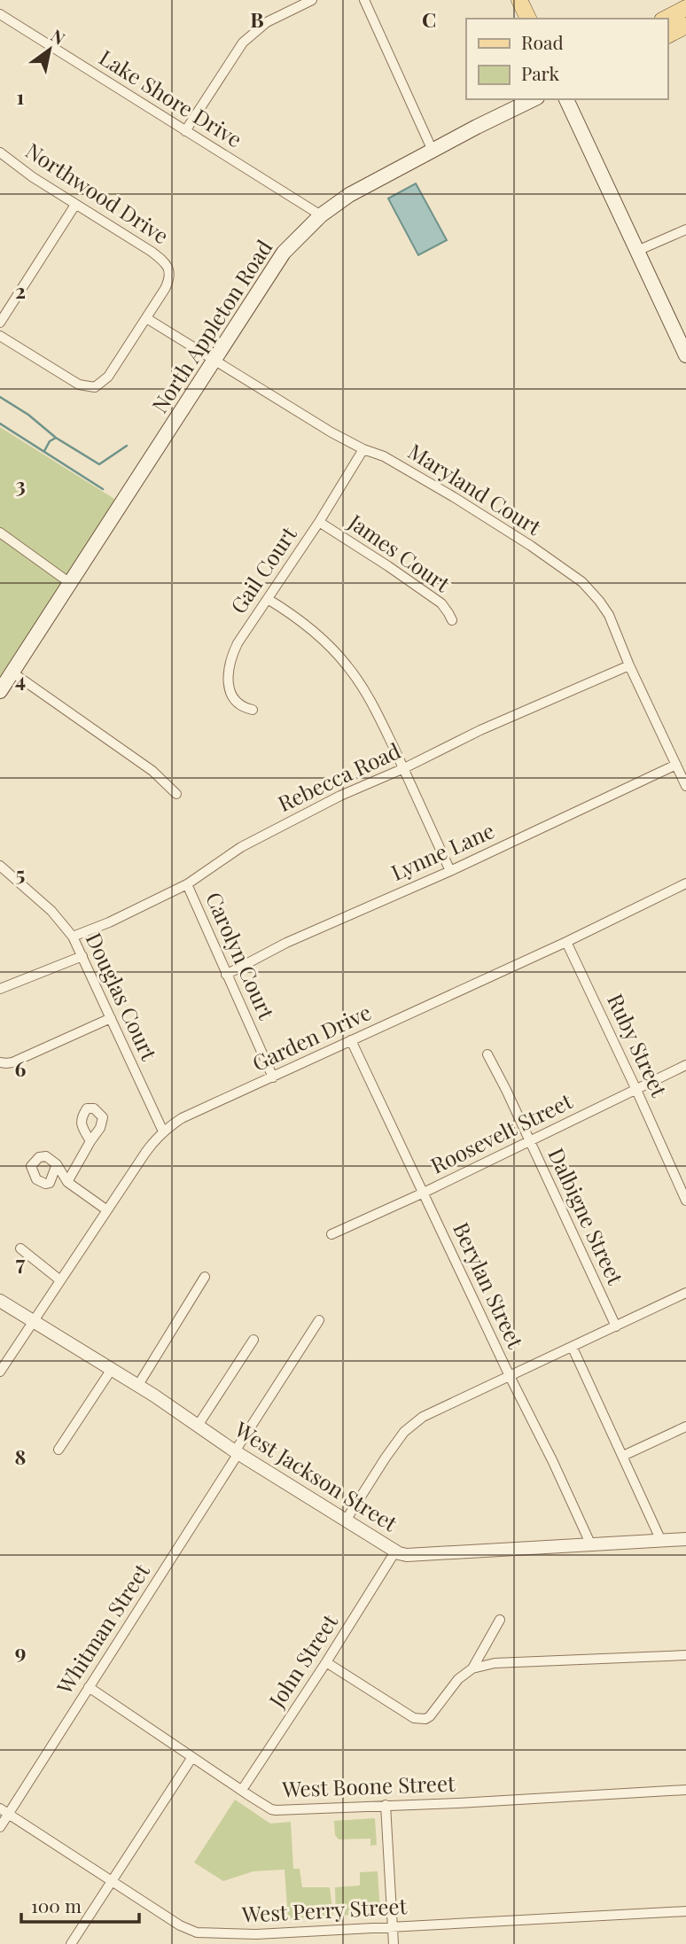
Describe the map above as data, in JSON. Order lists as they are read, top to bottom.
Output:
{
  "streets": {
    "main road": ["North Appleton Road"],
    "street": [
      "Lake Shore Drive",
      "Northwood Drive",
      "Maryland Court",
      "James Court",
      "Gail Court",
      "Rebecca Road",
      "Lynne Lane",
      "Carolyn Court",
      "Douglas Court",
      "Garden Drive",
      "Ruby Street",
      "Roosevelt Street",
      "Dalbigne Street",
      "Berylan Street",
      "West Jackson Street",
      "Whitman Street",
      "John Street",
      "West Boone Street",
      "West Perry Street"
    ]
  },
  "crossings": [
    ["Lake Shore Drive", "North Appleton Road"],
    ["Northwood Drive", "Maryland Court"],
    ["North Appleton Road", "Maryland Court"],
    ["Maryland Court", "Gail Court"],
    ["Maryland Court", "Rebecca Road"],
    ["Maryland Court", "Lynne Lane"],
    ["James Court", "Gail Court"],
    ["Rebecca Road", "Carolyn Court"],
    ["Rebecca Road", "Douglas Court"],
    ["Lynne Lane", "Carolyn Court"],
    ["Carolyn Court", "Garden Drive"],
    ["Douglas Court", "Garden Drive"],
    ["Garden Drive", "Ruby Street"],
    ["Garden Drive", "Berylan Street"],
    ["Garden Drive", "West Jackson Street"],
    ["Ruby Street", "Roosevelt Street"],
    ["Roosevelt Street", "Dalbigne Street"],
    ["Roosevelt Street", "Berylan Street"],
    ["Berylan Street", "West Jackson Street"],
    ["West Jackson Street", "Whitman Street"],
    ["West Jackson Street", "John Street"],
    ["Whitman Street", "West Boone Street"],
    ["Whitman Street", "West Perry Street"],
    ["John Street", "West Boone Street"]
  ],
  "legend": ["Road", "Park"],
  "scale_bar": "100 m",
  "north": "top right",
  "grid": {
    "columns": ["B", "C"],
    "rows": [
      "1",
      "2",
      "3",
      "4",
      "5",
      "6",
      "7",
      "8",
      "9"
    ]
  }
}
